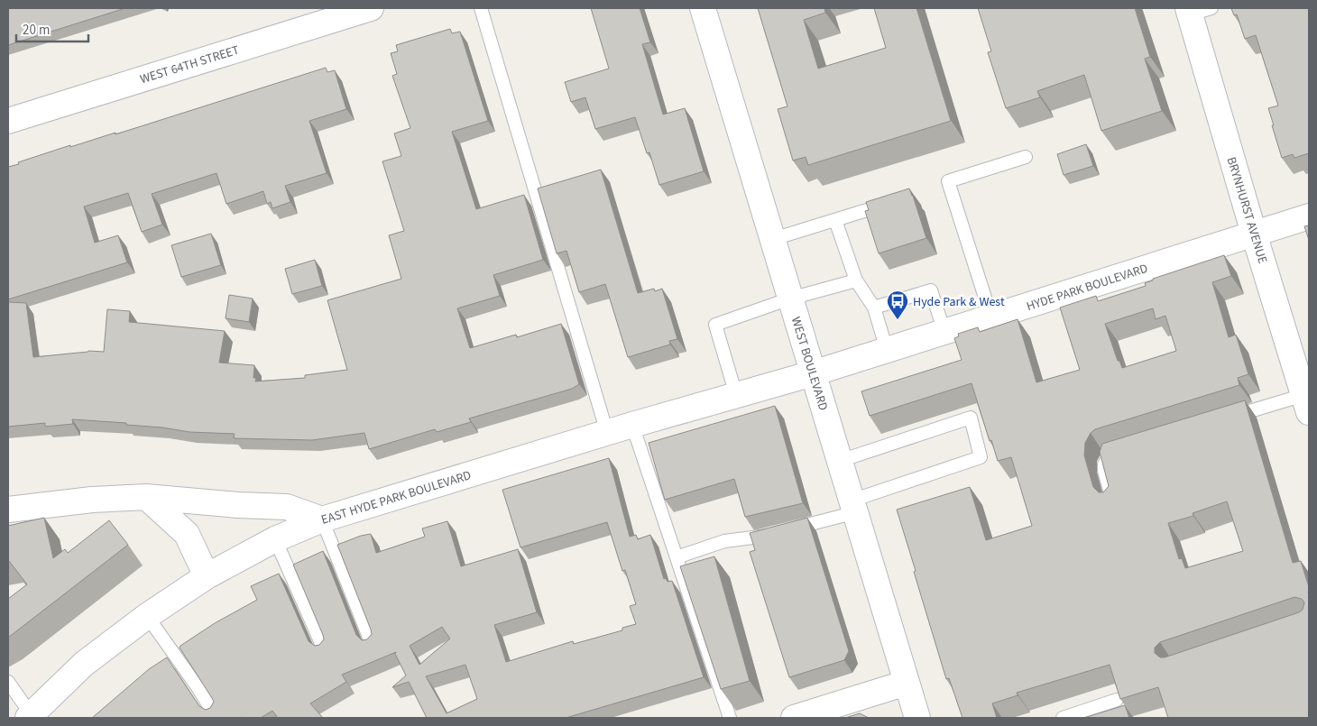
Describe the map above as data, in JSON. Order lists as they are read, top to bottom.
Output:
{
  "streets": {
    "street": [
      "WEST 64TH STREET",
      "BRYNHURST AVENUE",
      "HYDE PARK BOULEVARD",
      "WEST BOULEVARD",
      "EAST HYDE PARK BOULEVARD"
    ]
  },
  "crossings": [
    ["BRYNHURST AVENUE", "HYDE PARK BOULEVARD"],
    ["HYDE PARK BOULEVARD", "WEST BOULEVARD"],
    ["HYDE PARK BOULEVARD", "EAST HYDE PARK BOULEVARD"],
    ["WEST BOULEVARD", "EAST HYDE PARK BOULEVARD"]
  ],
  "places": {
    "bus stop": ["Hyde Park & West"]
  },
  "scale_bar": "20 m"
}
